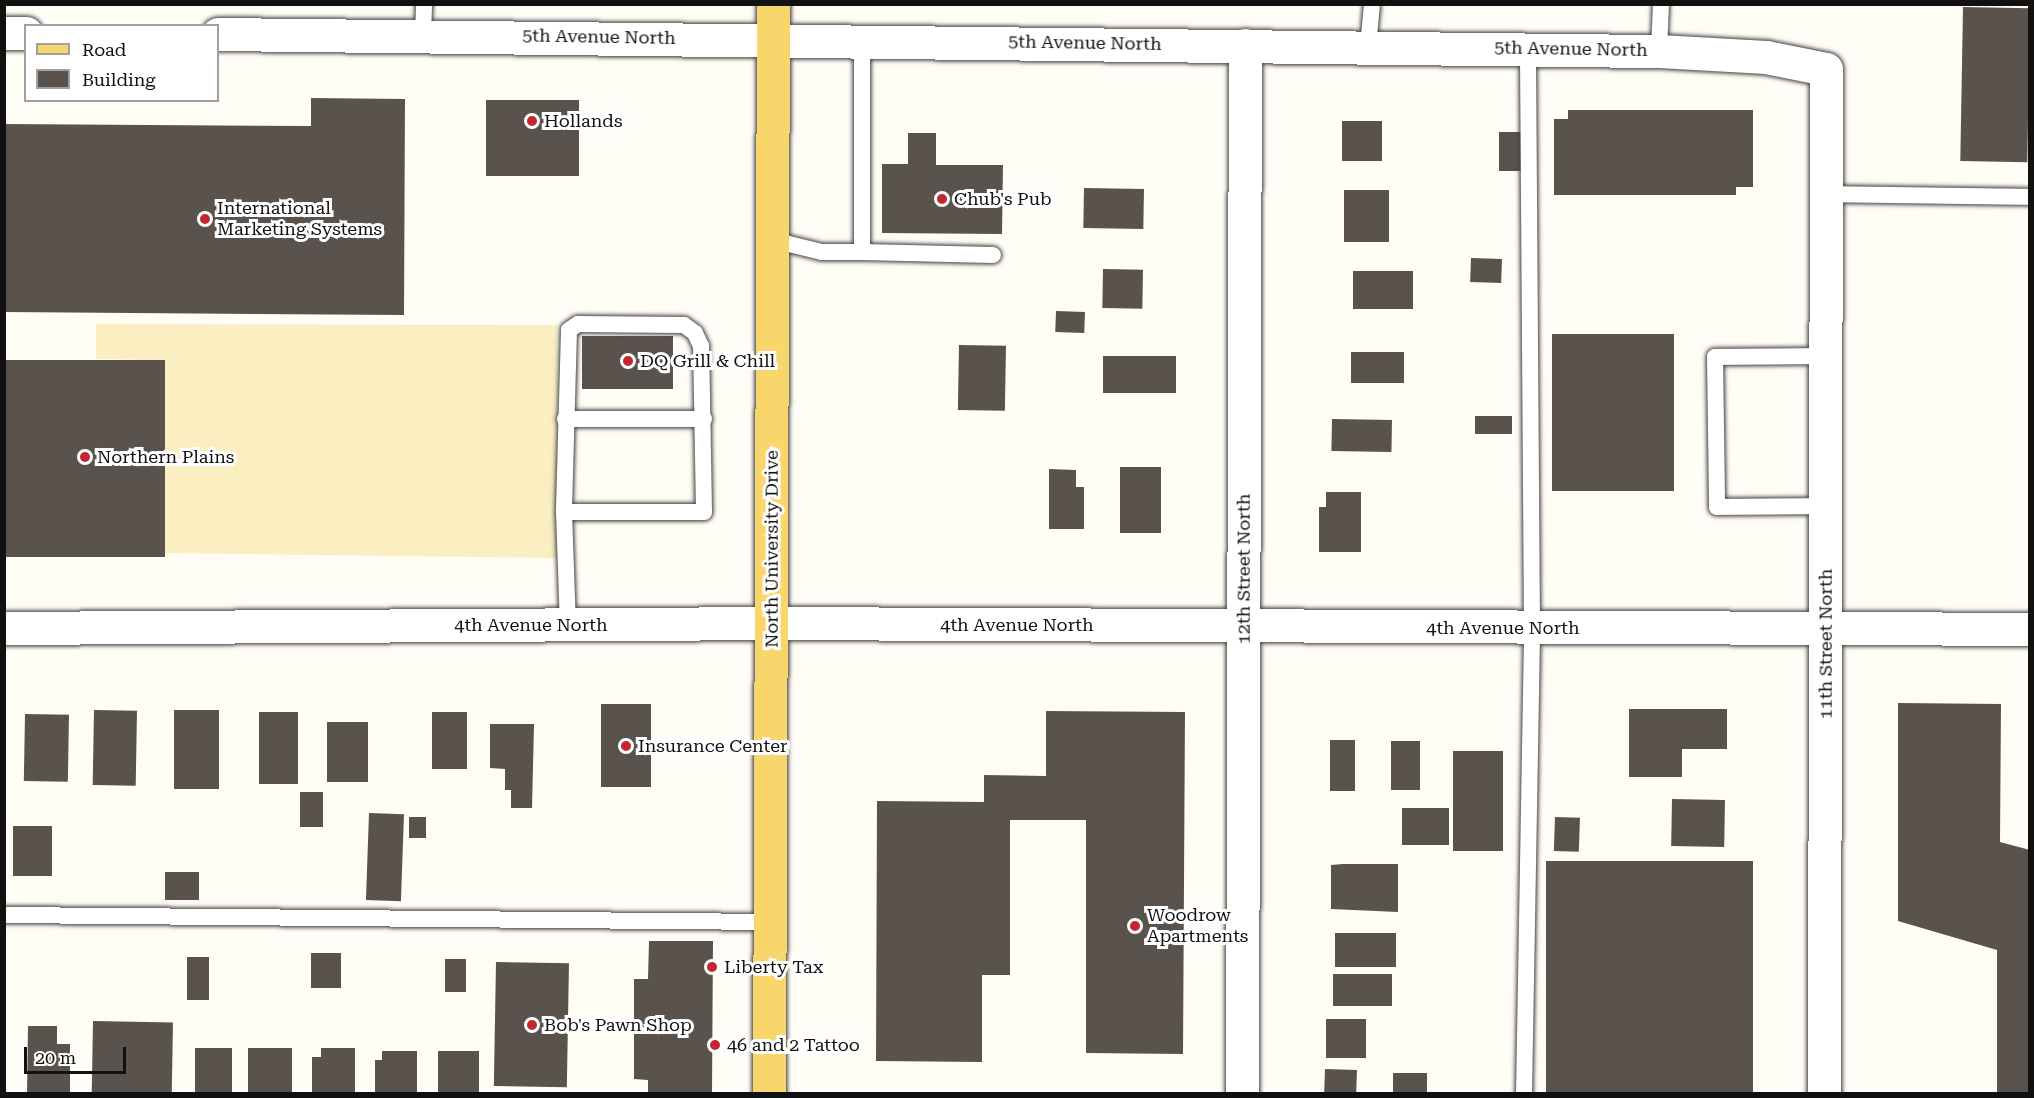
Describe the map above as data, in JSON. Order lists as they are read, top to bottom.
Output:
{
  "streets": {
    "main road": ["North University Drive"],
    "street": [
      "5th Avenue North",
      "12th Street North",
      "4th Avenue North",
      "11th Street North"
    ]
  },
  "crossings": [
    ["5th Avenue North", "North University Drive"],
    ["5th Avenue North", "12th Street North"],
    ["5th Avenue North", "11th Street North"],
    ["North University Drive", "4th Avenue North"],
    ["12th Street North", "4th Avenue North"],
    ["4th Avenue North", "11th Street North"]
  ],
  "places": [
    "Hollands",
    "Chub's Pub",
    "International Marketing Systems",
    "DQ Grill & Chill",
    "Northern Plains",
    "Insurance Center",
    "Woodrow Apartments",
    "Liberty Tax",
    "Bob's Pawn Shop",
    "46 and 2 Tattoo"
  ],
  "legend": ["Road", "Building"],
  "scale_bar": "20 m"
}
